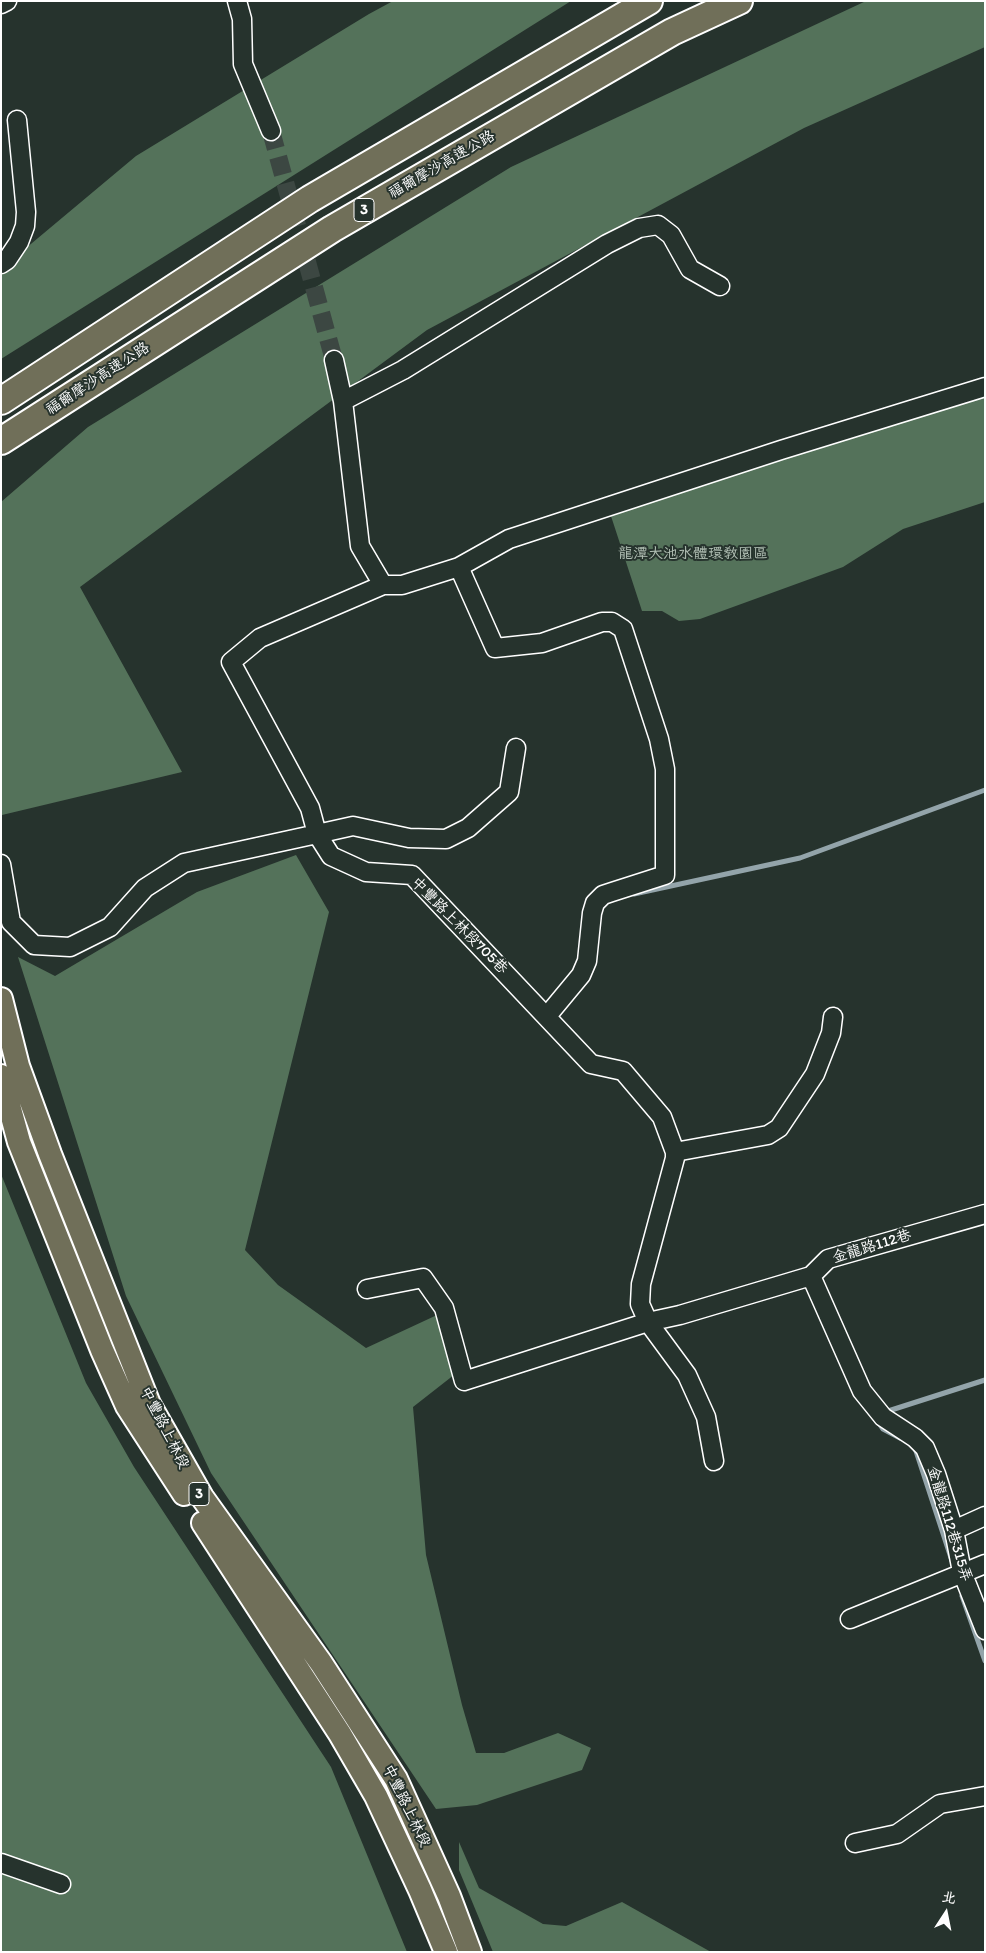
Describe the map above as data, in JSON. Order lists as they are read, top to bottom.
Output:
{
  "streets": {
    "highway": ["福爾摩沙高速公路", "3"],
    "main road": ["中豐路上林段"],
    "street": ["中豐路上林段705巷", "金龍路112巷", "金龍路112巷315弄"]
  },
  "crossings": [
    ["金龍路112巷", "金龍路112巷315弄"]
  ],
  "parks": ["龍潭大池水體環教園區"],
  "north": "top"
}
